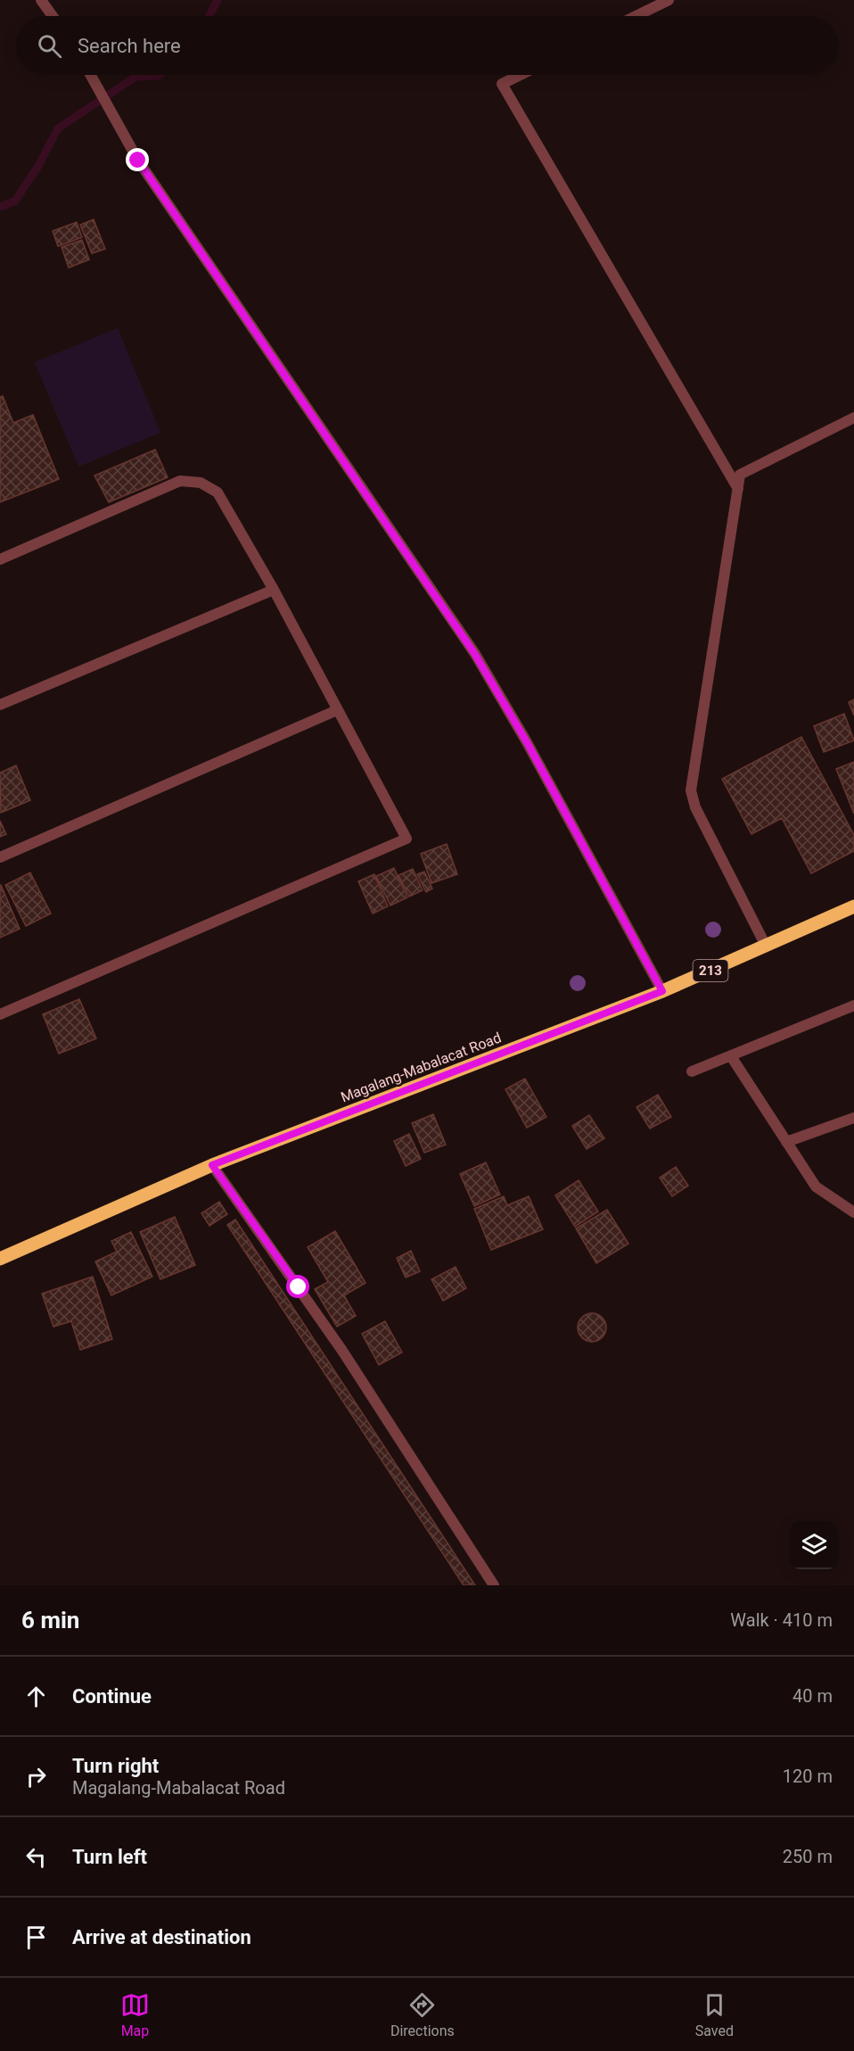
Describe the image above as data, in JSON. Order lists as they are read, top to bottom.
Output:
{
  "streets": {
    "main road": ["213", "Magalang-Mabalacat Road"]
  },
  "page": {
    "search": "Search here",
    "heading": ["6 min", "Walk · 410 m"],
    "list": [
      ["Continue", "40 m"],
      ["Turn right", "Magalang-Mabalacat Road", "120 m"],
      ["Turn left", "250 m"],
      "Arrive at destination"
    ],
    "nav": ["Map", "Directions", "Saved"]
  }
}
